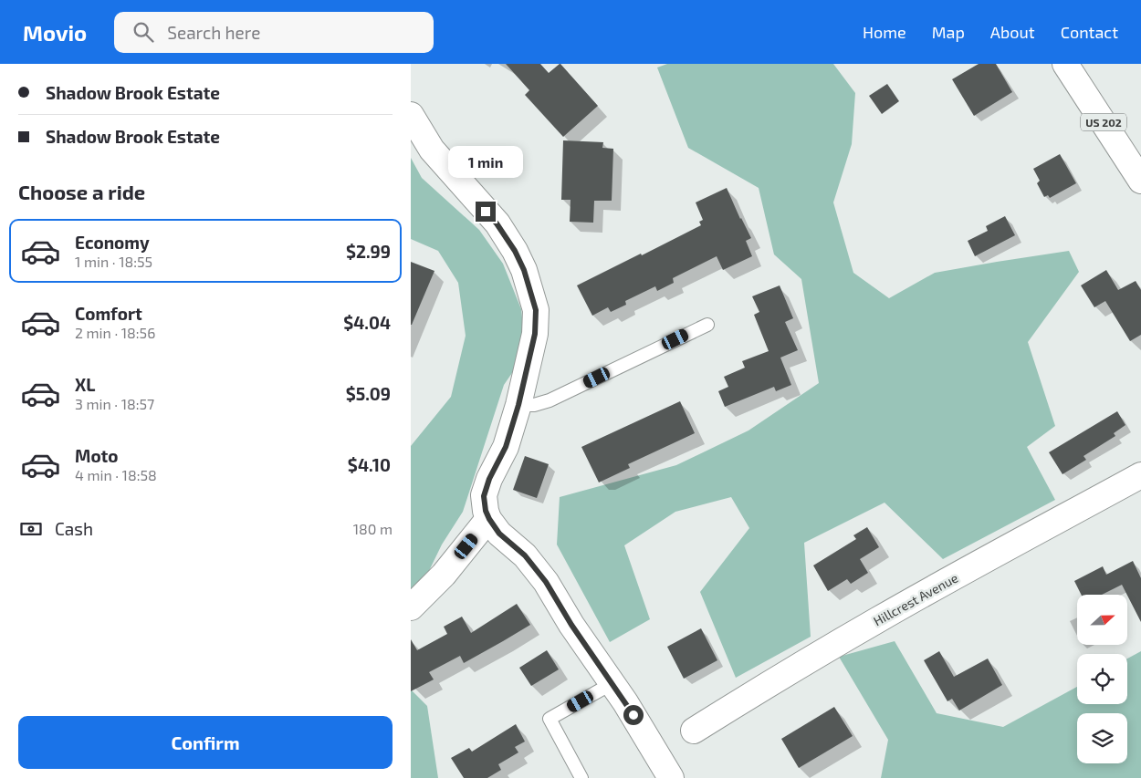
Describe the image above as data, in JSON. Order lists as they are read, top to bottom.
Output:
{
  "streets": {
    "street": ["US 202", "Hillcrest Avenue"]
  },
  "north": "right",
  "page": {
    "header": "Movio",
    "search": "Search here",
    "nav": [
      "Home",
      "Map",
      "About",
      "Contact"
    ],
    "banner": ["Shadow Brook Estate", "Shadow Brook Estate"],
    "bubble": "1 min",
    "heading": "Choose a ride",
    "list": [
      {
        "name": "Economy",
        "note": "1 min · 18:55",
        "value": "$2.99"
      },
      {
        "name": "Comfort",
        "note": "2 min · 18:56",
        "value": "$4.04"
      },
      {
        "name": "XL",
        "note": "3 min · 18:57",
        "value": "$5.09"
      },
      {
        "name": "Moto",
        "note": "4 min · 18:58",
        "value": "$4.10"
      }
    ],
    "pay": ["Cash", "180 m"],
    "buttons": "Confirm"
  }
}
